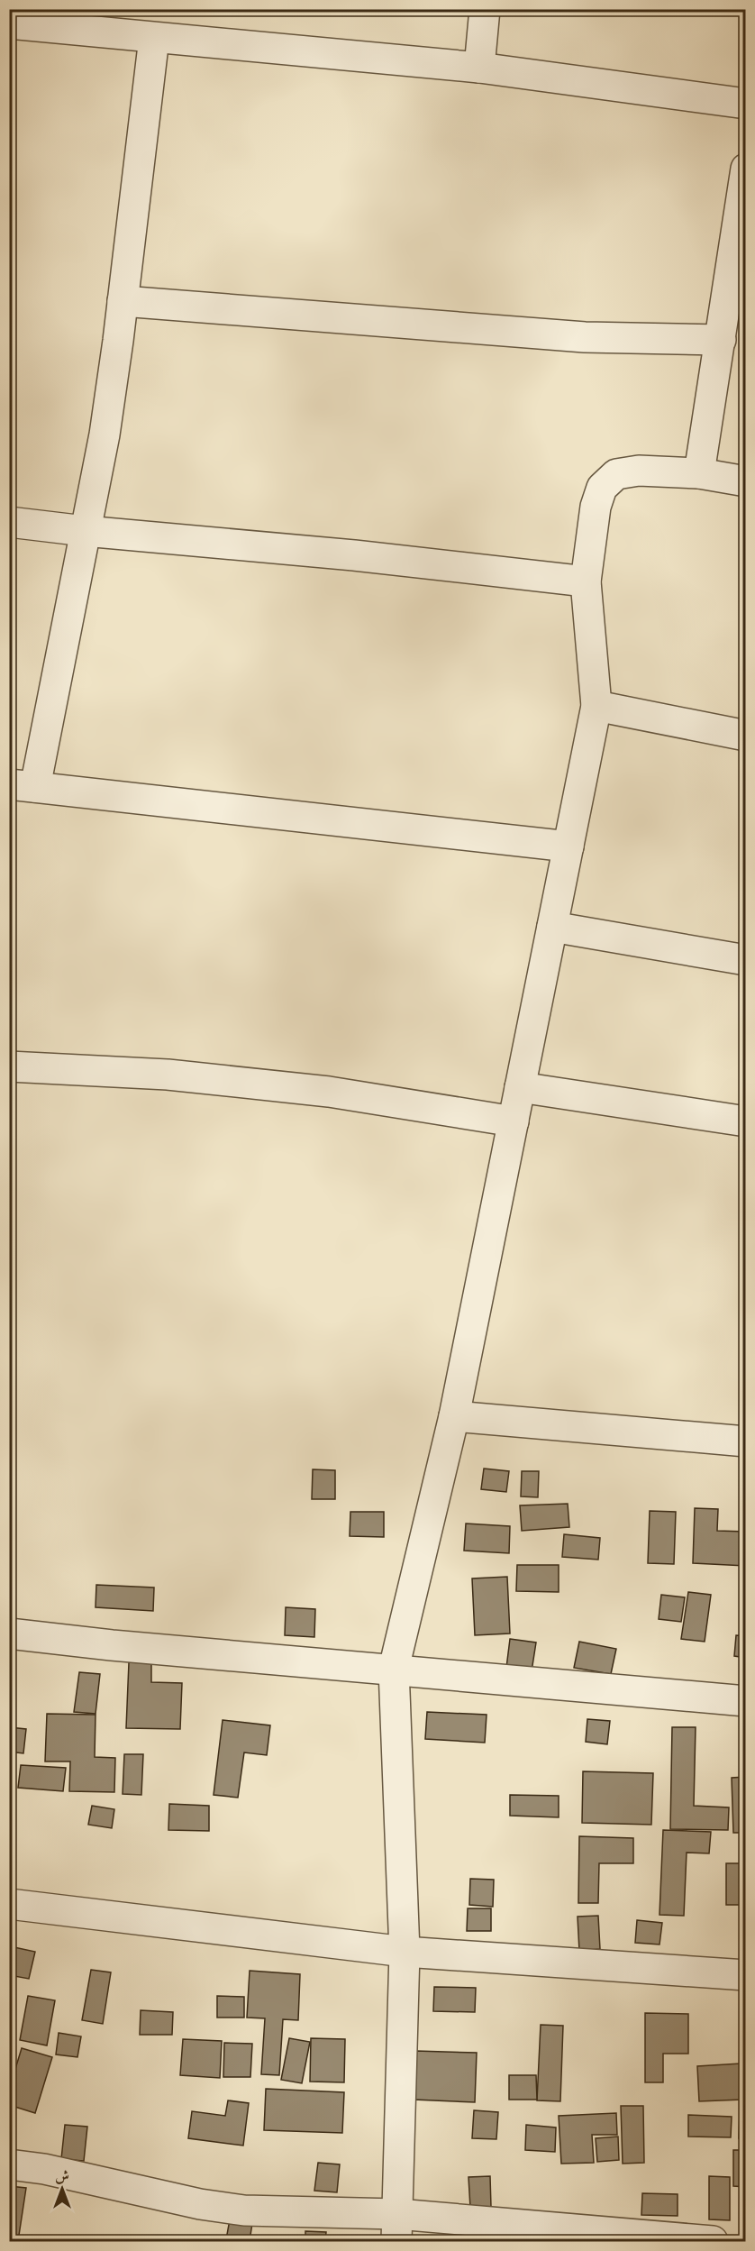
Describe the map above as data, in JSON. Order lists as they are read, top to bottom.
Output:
{
  "north": "top"
}
